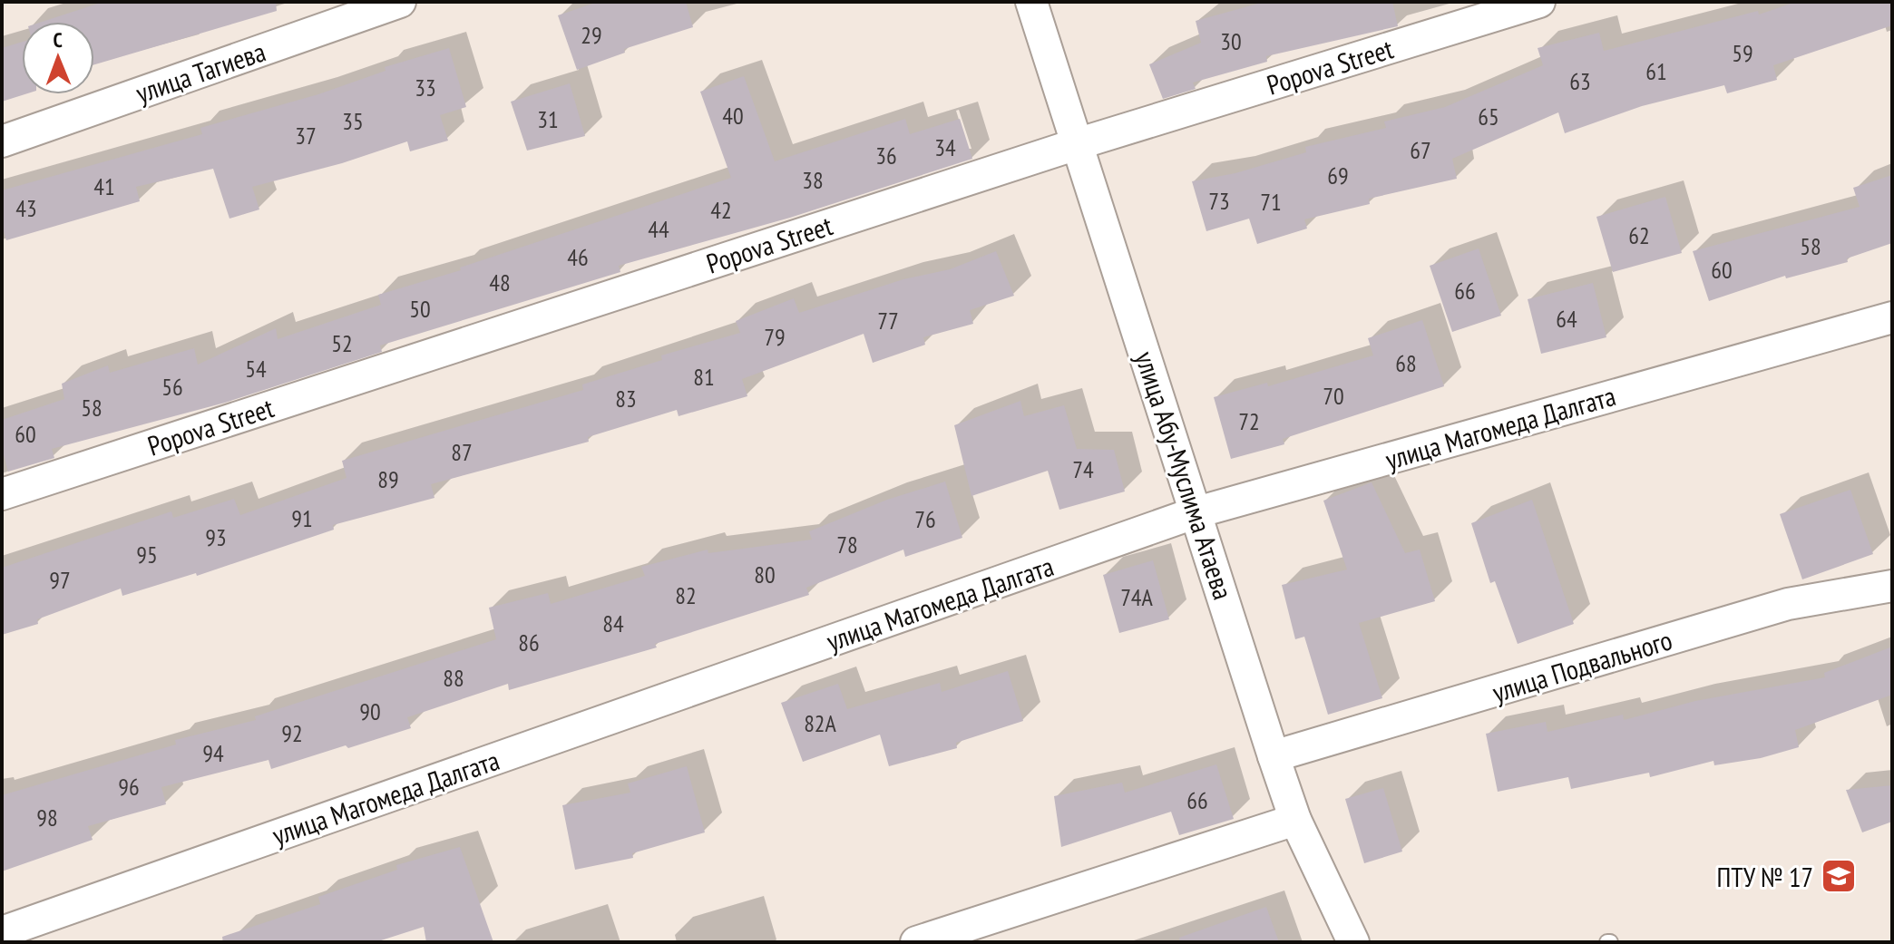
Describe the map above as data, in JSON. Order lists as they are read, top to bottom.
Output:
{
  "streets": {
    "street": [
      "Popova Street",
      "улица Тагиева",
      "улица Магомеда Далгата",
      "улица Абу-Муслима Атаева",
      "улица Подвального"
    ]
  },
  "crossings": [
    ["Popova Street", "улица Абу-Муслима Атаева"],
    ["улица Магомеда Далгата", "улица Абу-Муслима Атаева"],
    ["улица Абу-Муслима Атаева", "улица Подвального"]
  ],
  "places": {
    "school or university": ["ПТУ № 17"]
  },
  "house_numbers": [
    "29",
    "30",
    "59",
    "61",
    "63",
    "33",
    "40",
    "65",
    "31",
    "35",
    "37",
    "34",
    "67",
    "36",
    "69",
    "38",
    "41",
    "73",
    "71",
    "43",
    "42",
    "44",
    "62",
    "58",
    "46",
    "60",
    "48",
    "66",
    "50",
    "64",
    "77",
    "79",
    "52",
    "68",
    "54",
    "81",
    "56",
    "70",
    "83",
    "58",
    "72",
    "60",
    "87",
    "74",
    "89",
    "91",
    "76",
    "93",
    "78",
    "95",
    "80",
    "97",
    "82",
    "74А",
    "84",
    "86",
    "88",
    "90",
    "82А",
    "92",
    "94",
    "96",
    "66",
    "98"
  ],
  "north": "top"
}
